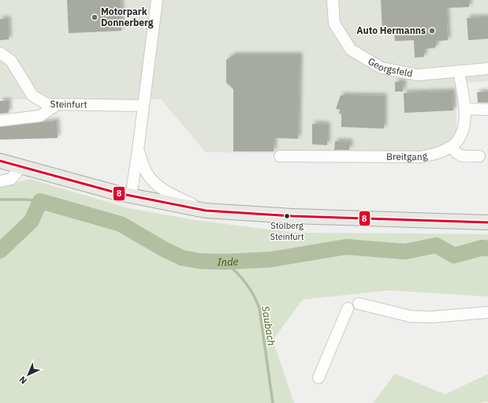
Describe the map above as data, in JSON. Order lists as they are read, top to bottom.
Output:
{
  "streets": {
    "street": ["Georgsfeld", "Steinfurt", "Breitgang"]
  },
  "crossings": [
    ["Georgsfeld", "Breitgang"]
  ],
  "water": ["Inde", "Saubach"],
  "places": ["Motorpark Donnerberg", "Auto Hermanns", "Stolberg Steinfurt"],
  "lines": ["transit line 8"],
  "north": "bottom left"
}
